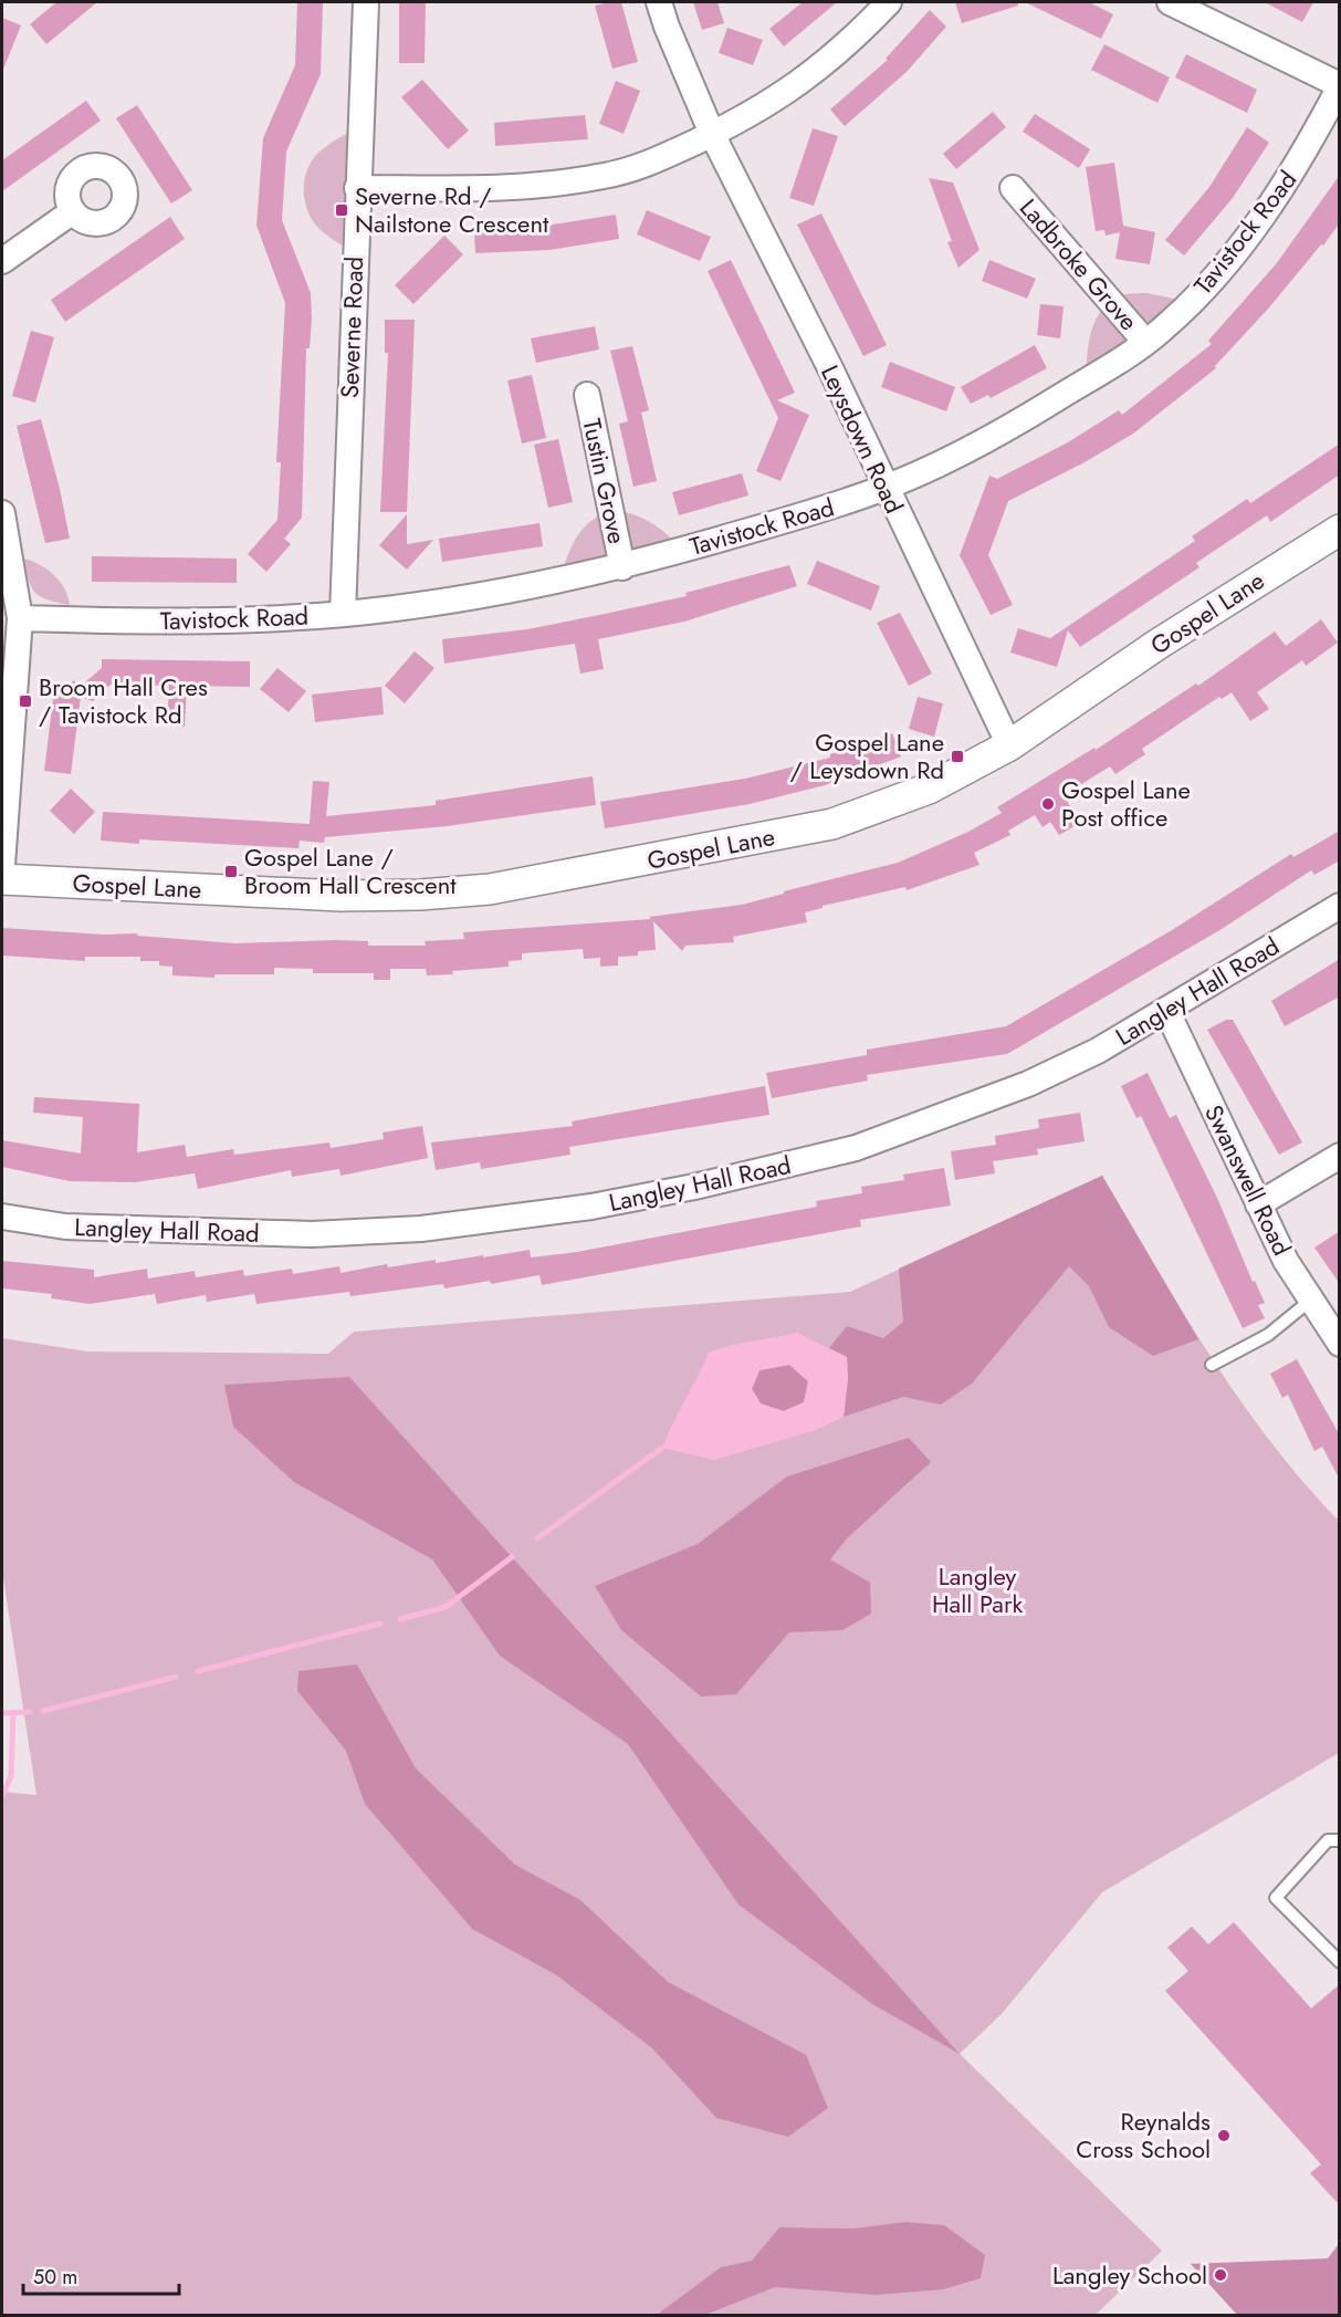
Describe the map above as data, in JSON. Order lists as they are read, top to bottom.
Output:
{
  "streets": {
    "street": [
      "Tavistock Road",
      "Ladbroke Grove",
      "Severne Road",
      "Leysdown Road",
      "Tustin Grove",
      "Gospel Lane",
      "Langley Hall Road",
      "Swanswell Road"
    ]
  },
  "crossings": [
    ["Tavistock Road", "Ladbroke Grove"],
    ["Tavistock Road", "Severne Road"],
    ["Tavistock Road", "Leysdown Road"],
    ["Tavistock Road", "Tustin Grove"],
    ["Leysdown Road", "Gospel Lane"],
    ["Langley Hall Road", "Swanswell Road"]
  ],
  "parks": ["Langley Hall Park"],
  "places": {
    "transit": [
      "Severne Rd / Nailstone Crescent",
      "Broom Hall Cres / Tavistock Rd",
      "Gospel Lane / Leysdown Rd",
      "Gospel Lane / Broom Hall Crescent"
    ],
    "other": ["Gospel Lane Post office", "Reynalds Cross School", "Langley School"]
  },
  "scale_bar": "50 m"
}
